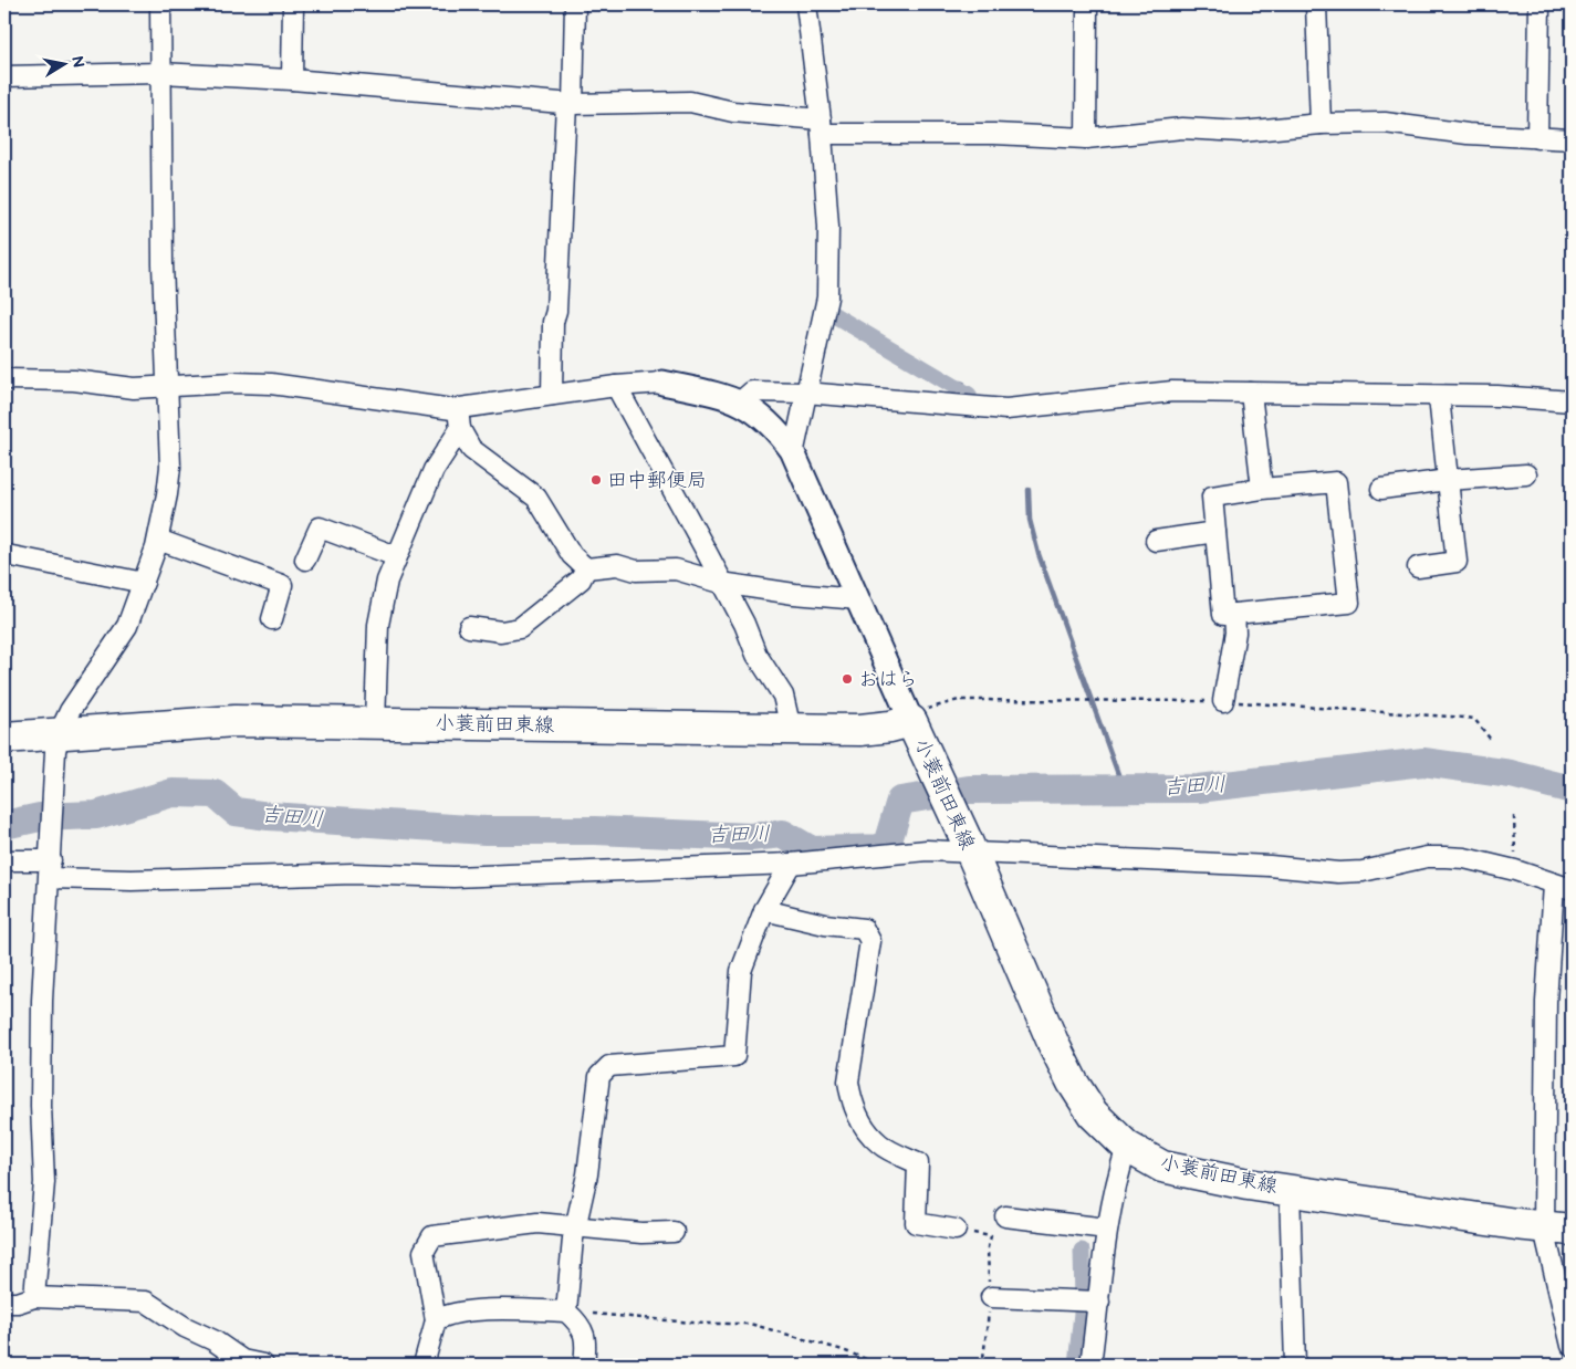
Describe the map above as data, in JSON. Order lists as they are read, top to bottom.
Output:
{
  "streets": {
    "main road": ["小蓑前田東線"]
  },
  "water": ["吉田川"],
  "places": ["田中郵便局", "おはら"],
  "north": "right"
}
